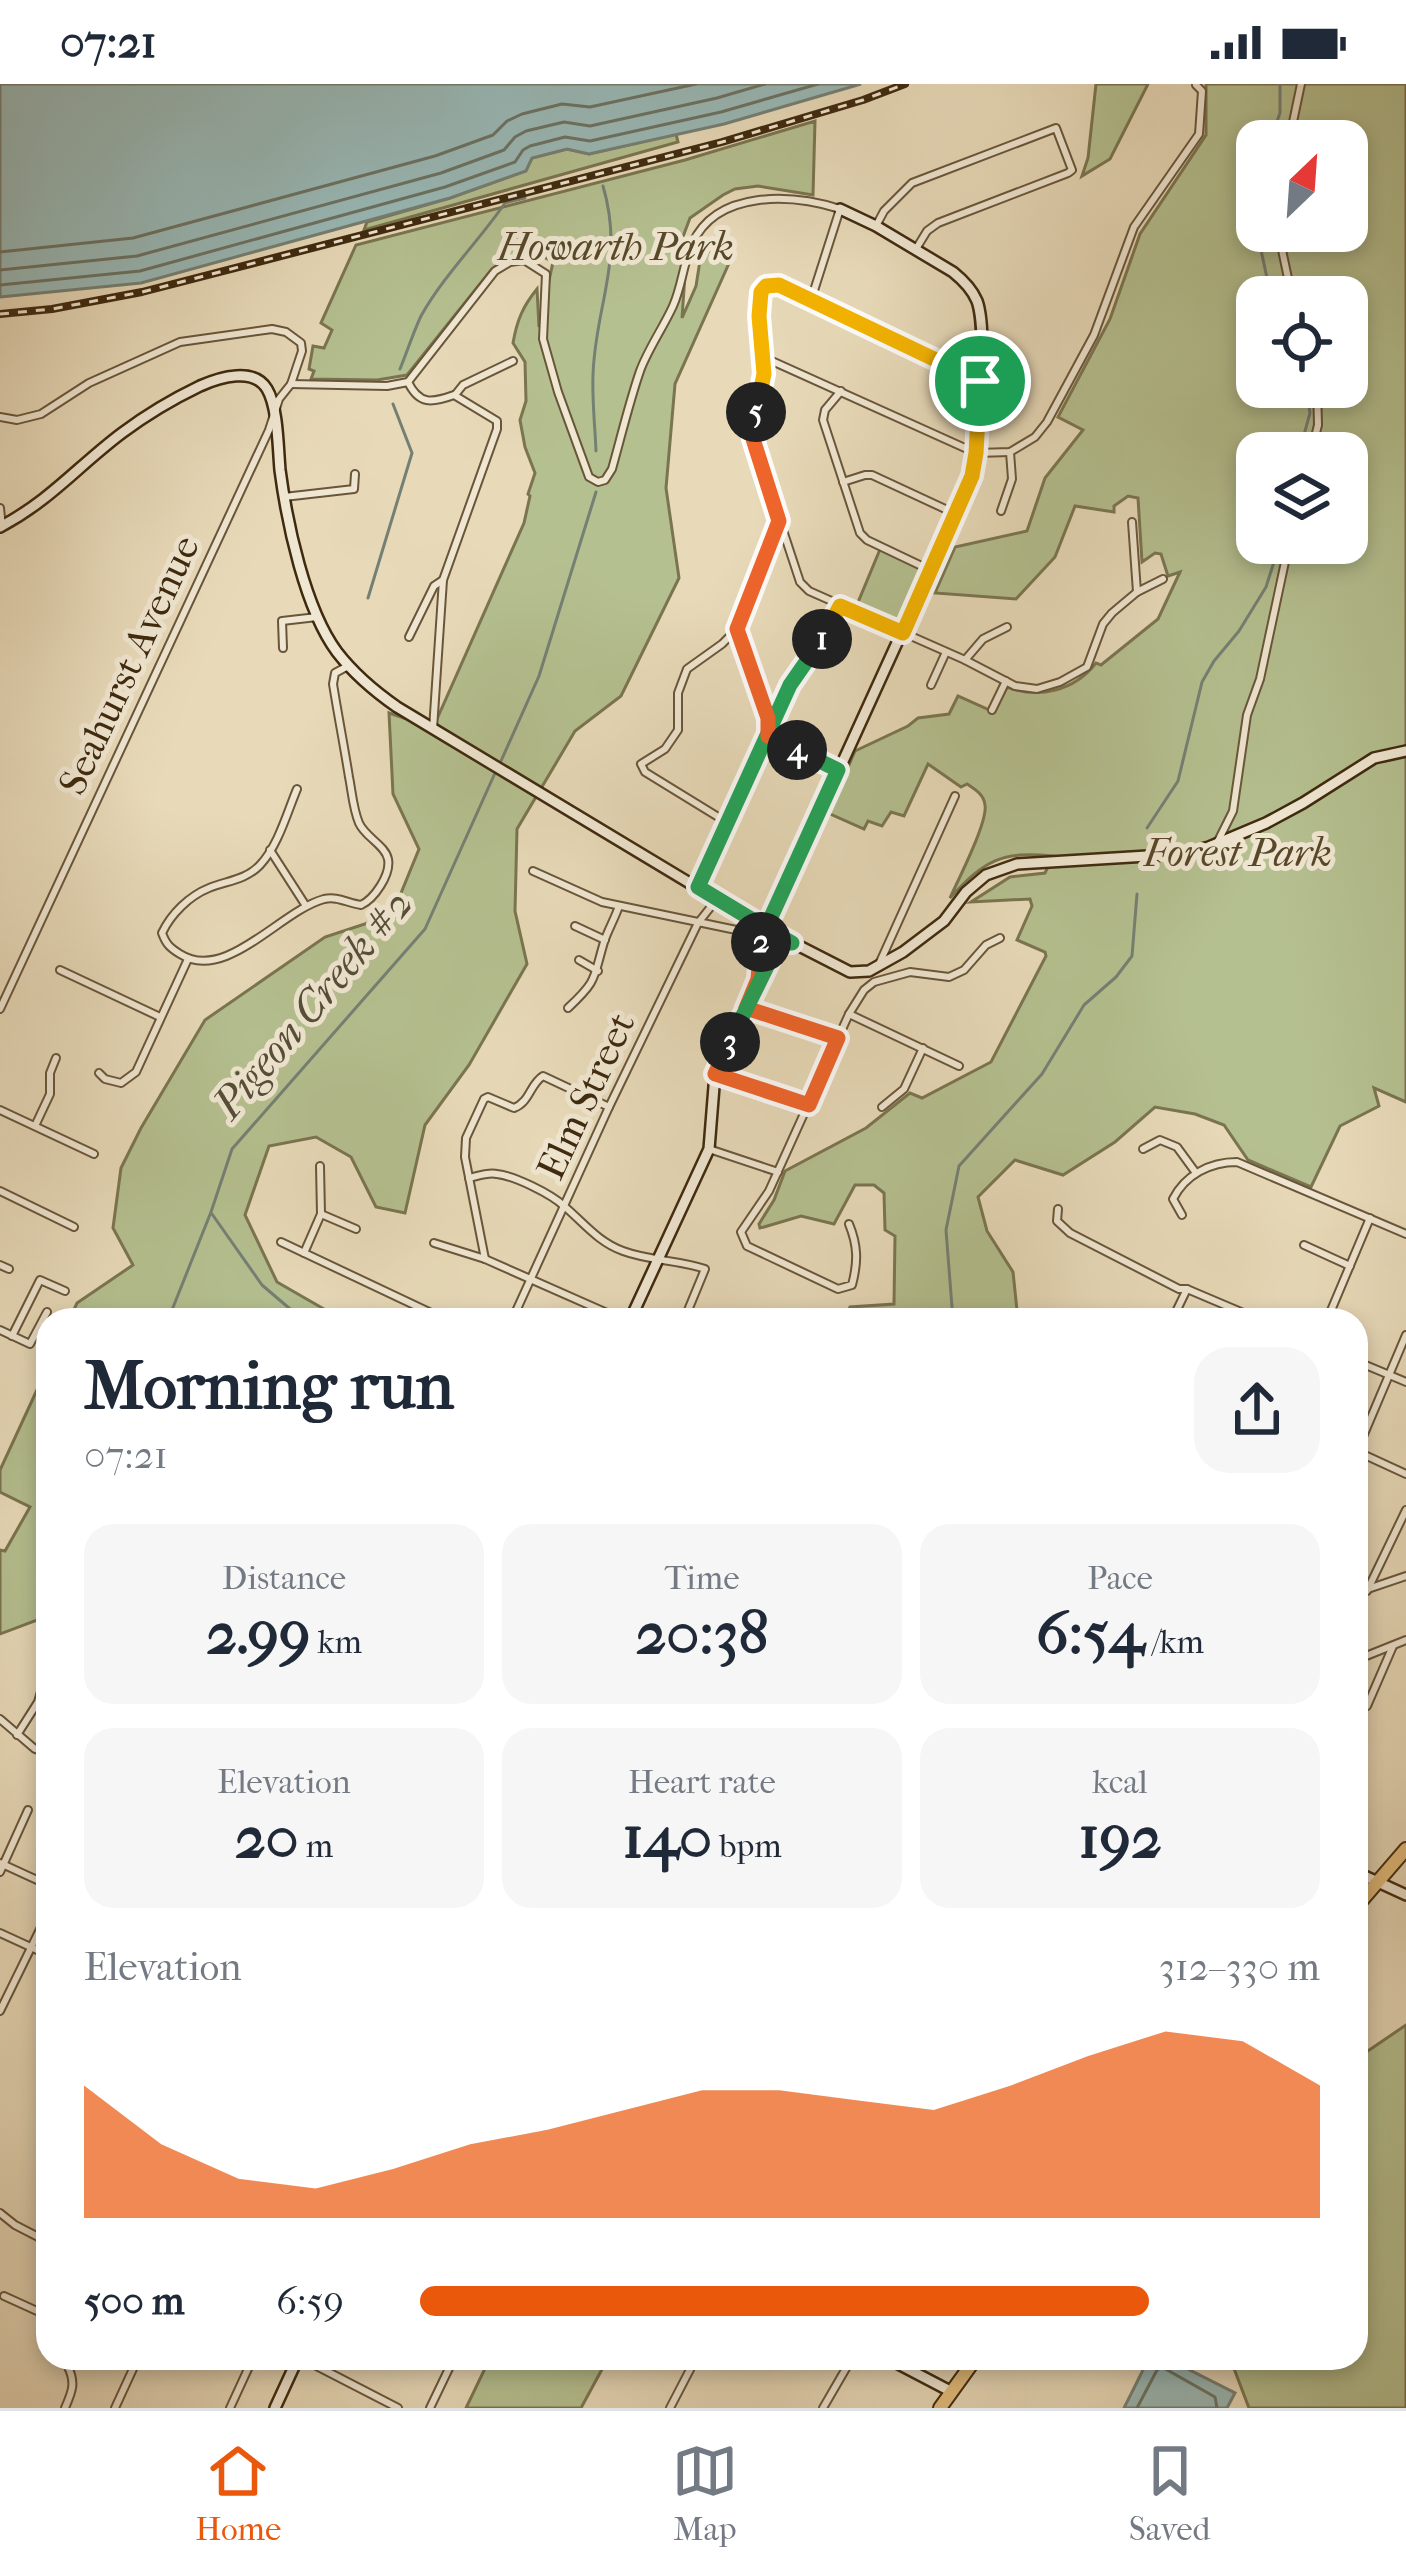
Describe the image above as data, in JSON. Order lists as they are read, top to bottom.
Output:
{
  "streets": {
    "street": ["Seahurst Avenue", "Elm Street"]
  },
  "water": ["Pigeon Creek #2"],
  "parks": ["Howarth Park", "Forest Park"],
  "north": "top right",
  "page": {
    "status": "07:21",
    "pins": [
      "5",
      "1",
      "4",
      "2",
      "3"
    ],
    "heading": ["Morning run", "07:21"],
    "stats": [
      ["Distance", "2.99 km"],
      ["Time", "20:38"],
      ["Pace", "6:54 /km"],
      ["Elevation", "20 m"],
      ["Heart rate", "140 bpm"],
      ["kcal", "192"]
    ],
    "chart": ["Elevation", "312–330 m"],
    "list": [
      {
        "name": "500 m",
        "note": "6:59"
      }
    ],
    "tabs": ["Home", "Map", "Saved"]
  }
}
